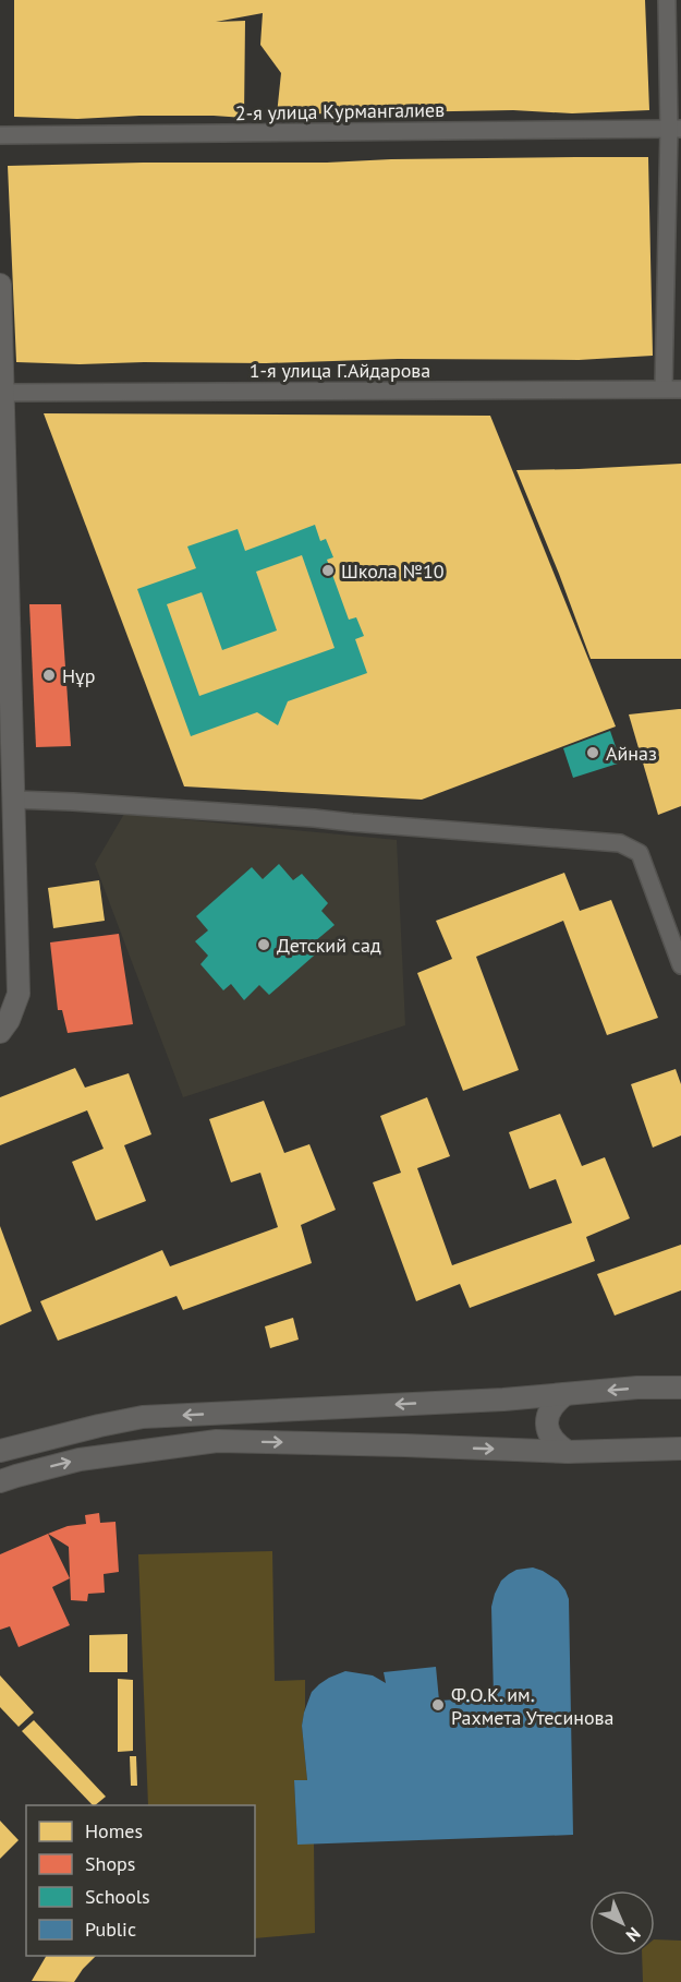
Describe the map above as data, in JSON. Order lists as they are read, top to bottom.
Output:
{
  "streets": {
    "street": ["2-я улица Курмангалиев", "1-я улица Г.Айдарова"]
  },
  "places": [
    "Школа №10",
    "Нұр",
    "Айназ",
    "Детский сад",
    "Ф.О.К. им. Рахмета Утесинова"
  ],
  "legend": [
    "Homes",
    "Shops",
    "Schools",
    "Public"
  ],
  "north": "bottom right"
}
